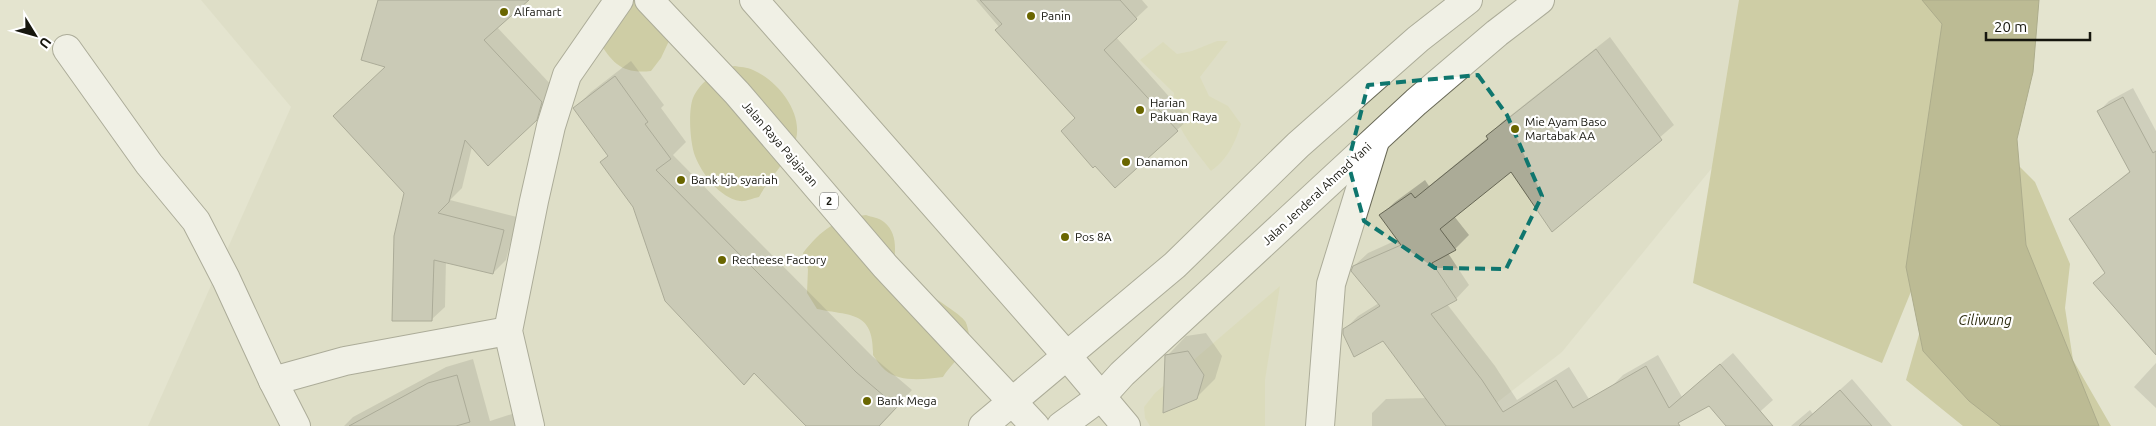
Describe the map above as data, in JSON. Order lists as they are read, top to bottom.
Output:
{
  "streets": {
    "main road": ["Jalan Raya Pajajaran", "Jalan Jenderal Ahmad Yani", "2"]
  },
  "crossings": [
    ["Jalan Raya Pajajaran", "2"]
  ],
  "water": ["Ciliwung"],
  "places": [
    "Alfamart",
    "Panin",
    "Harian Pakuan Raya",
    "Mie Ayam Baso Martabak AA",
    "Danamon",
    "Bank bjb syariah",
    "Pos 8A",
    "Recheese Factory",
    "Bank Mega"
  ],
  "scale_bar": "20 m",
  "north": "bottom right"
}
